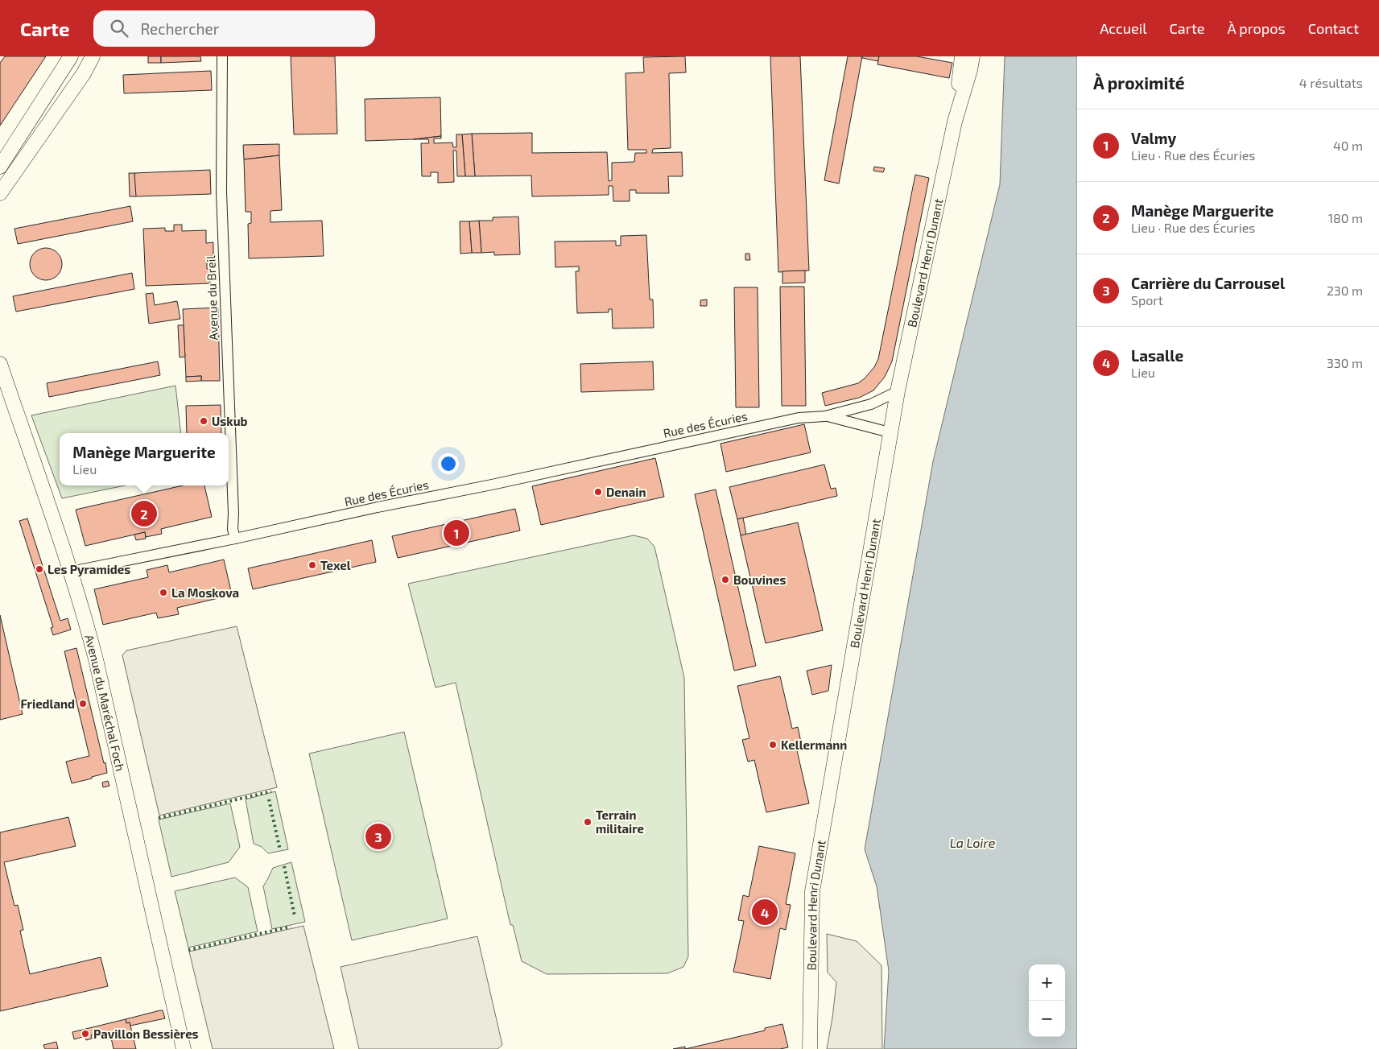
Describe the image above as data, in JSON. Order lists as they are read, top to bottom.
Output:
{
  "streets": {
    "main road": ["Boulevard Henri Dunant", "Avenue du Maréchal Foch"],
    "street": ["Avenue du Breil", "Rue des Écuries"]
  },
  "crossings": [
    ["Boulevard Henri Dunant", "Rue des Écuries"],
    ["Avenue du Breil", "Rue des Écuries"],
    ["Rue des Écuries", "Avenue du Maréchal Foch"]
  ],
  "water": ["La Loire"],
  "places": [
    "Uskub",
    "Denain",
    "Texel",
    "Les Pyramides",
    "Bouvines",
    "La Moskova",
    "Friedland",
    "Kellermann",
    "Terrain militaire",
    "Pavillon Bessières"
  ],
  "page": {
    "header": "Carte",
    "search": "Rechercher",
    "nav": [
      "Accueil",
      "Carte",
      "À propos",
      "Contact"
    ],
    "heading": ["À proximité", "4 résultats"],
    "list": [
      {
        "mark": "1",
        "name": "Valmy",
        "note": "Lieu · Rue des Écuries",
        "value": "40 m"
      },
      {
        "mark": "2",
        "name": "Manège Marguerite",
        "note": "Lieu · Rue des Écuries",
        "value": "180 m"
      },
      {
        "mark": "3",
        "name": "Carrière du Carrousel",
        "note": "Sport",
        "value": "230 m"
      },
      {
        "mark": "4",
        "name": "Lasalle",
        "note": "Lieu",
        "value": "330 m"
      }
    ],
    "popup": ["Manège Marguerite", "Lieu"],
    "pins": [
      "2",
      "1",
      "3",
      "4"
    ],
    "map_buttons": ["+", "−"]
  }
}
